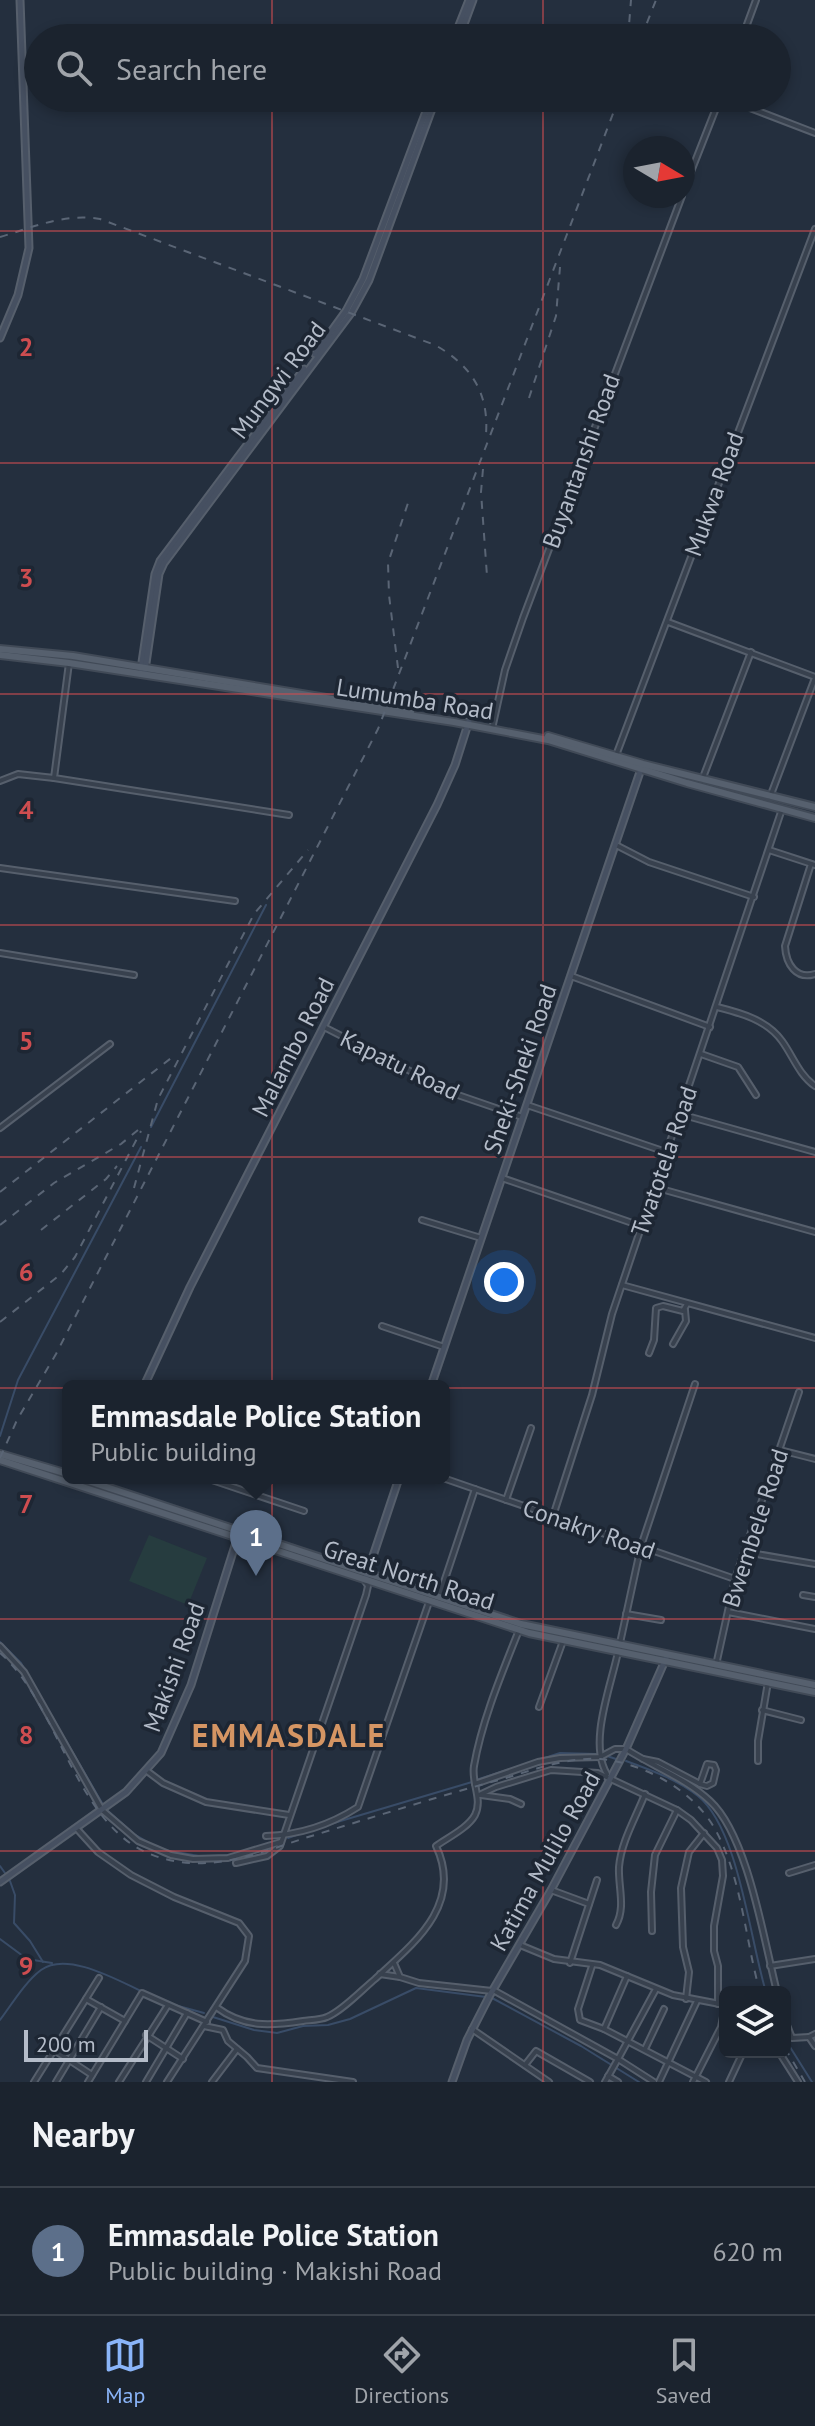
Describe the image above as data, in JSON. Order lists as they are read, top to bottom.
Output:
{
  "streets": {
    "main road": ["Lumumba Road", "Great North Road"],
    "street": [
      "Mungwi Road",
      "Buyantanshi Road",
      "Mukwa Road",
      "Malambo Road",
      "Kapatu Road",
      "Sheki-Sheki Road",
      "Twatotela Road",
      "Bwembele Road",
      "Conakry Road",
      "Makishi Road",
      "Katima Mulilo Road"
    ]
  },
  "crossings": [
    ["Mungwi Road", "Lumumba Road"],
    ["Buyantanshi Road", "Lumumba Road"],
    ["Mukwa Road", "Lumumba Road"],
    ["Lumumba Road", "Malambo Road"],
    ["Lumumba Road", "Sheki-Sheki Road"],
    ["Lumumba Road", "Twatotela Road"],
    ["Malambo Road", "Kapatu Road"],
    ["Kapatu Road", "Sheki-Sheki Road"],
    ["Twatotela Road", "Conakry Road"],
    ["Bwembele Road", "Conakry Road"],
    ["Bwembele Road", "Great North Road"],
    ["Great North Road", "Makishi Road"],
    ["Great North Road", "Katima Mulilo Road"]
  ],
  "districts": ["EMMASDALE"],
  "scale_bar": "200 m",
  "north": "right",
  "page": {
    "search": "Search here",
    "popup": ["Emmasdale Police Station", "Public building"],
    "pins": "1",
    "scale": "200 m",
    "heading": "Nearby",
    "list": [
      {
        "mark": "1",
        "name": "Emmasdale Police Station",
        "note": "Public building · Makishi Road",
        "value": "620 m"
      }
    ],
    "nav": ["Map", "Directions", "Saved"]
  },
  "grid": {
    "rows": [
      "2",
      "3",
      "4",
      "5",
      "6",
      "7",
      "8",
      "9"
    ]
  }
}
